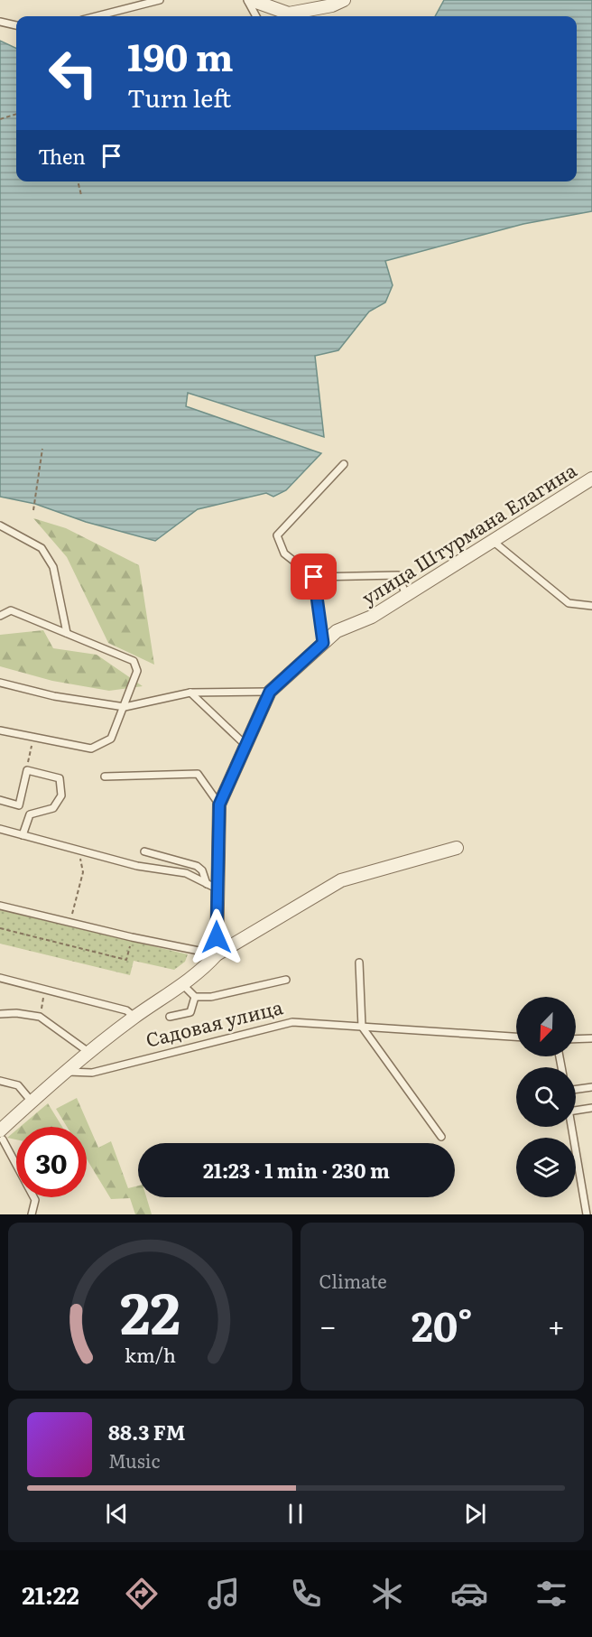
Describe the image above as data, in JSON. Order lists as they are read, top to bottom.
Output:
{
  "streets": {
    "street": ["улица Штурмана Елагина"],
    "lane": ["Садовая улица"]
  },
  "north": "bottom left",
  "page": {
    "turn": ["190 m", "Turn left"],
    "then": "Then",
    "limit": "30",
    "trip": "21:23 · 1 min · 230 m",
    "tile": "Climate",
    "heat": ["−", "20°", "+"],
    "song": ["88.3 FM", "Music"],
    "tabs": "21:22",
    "gauge": ["22", "km/h"]
  }
}
